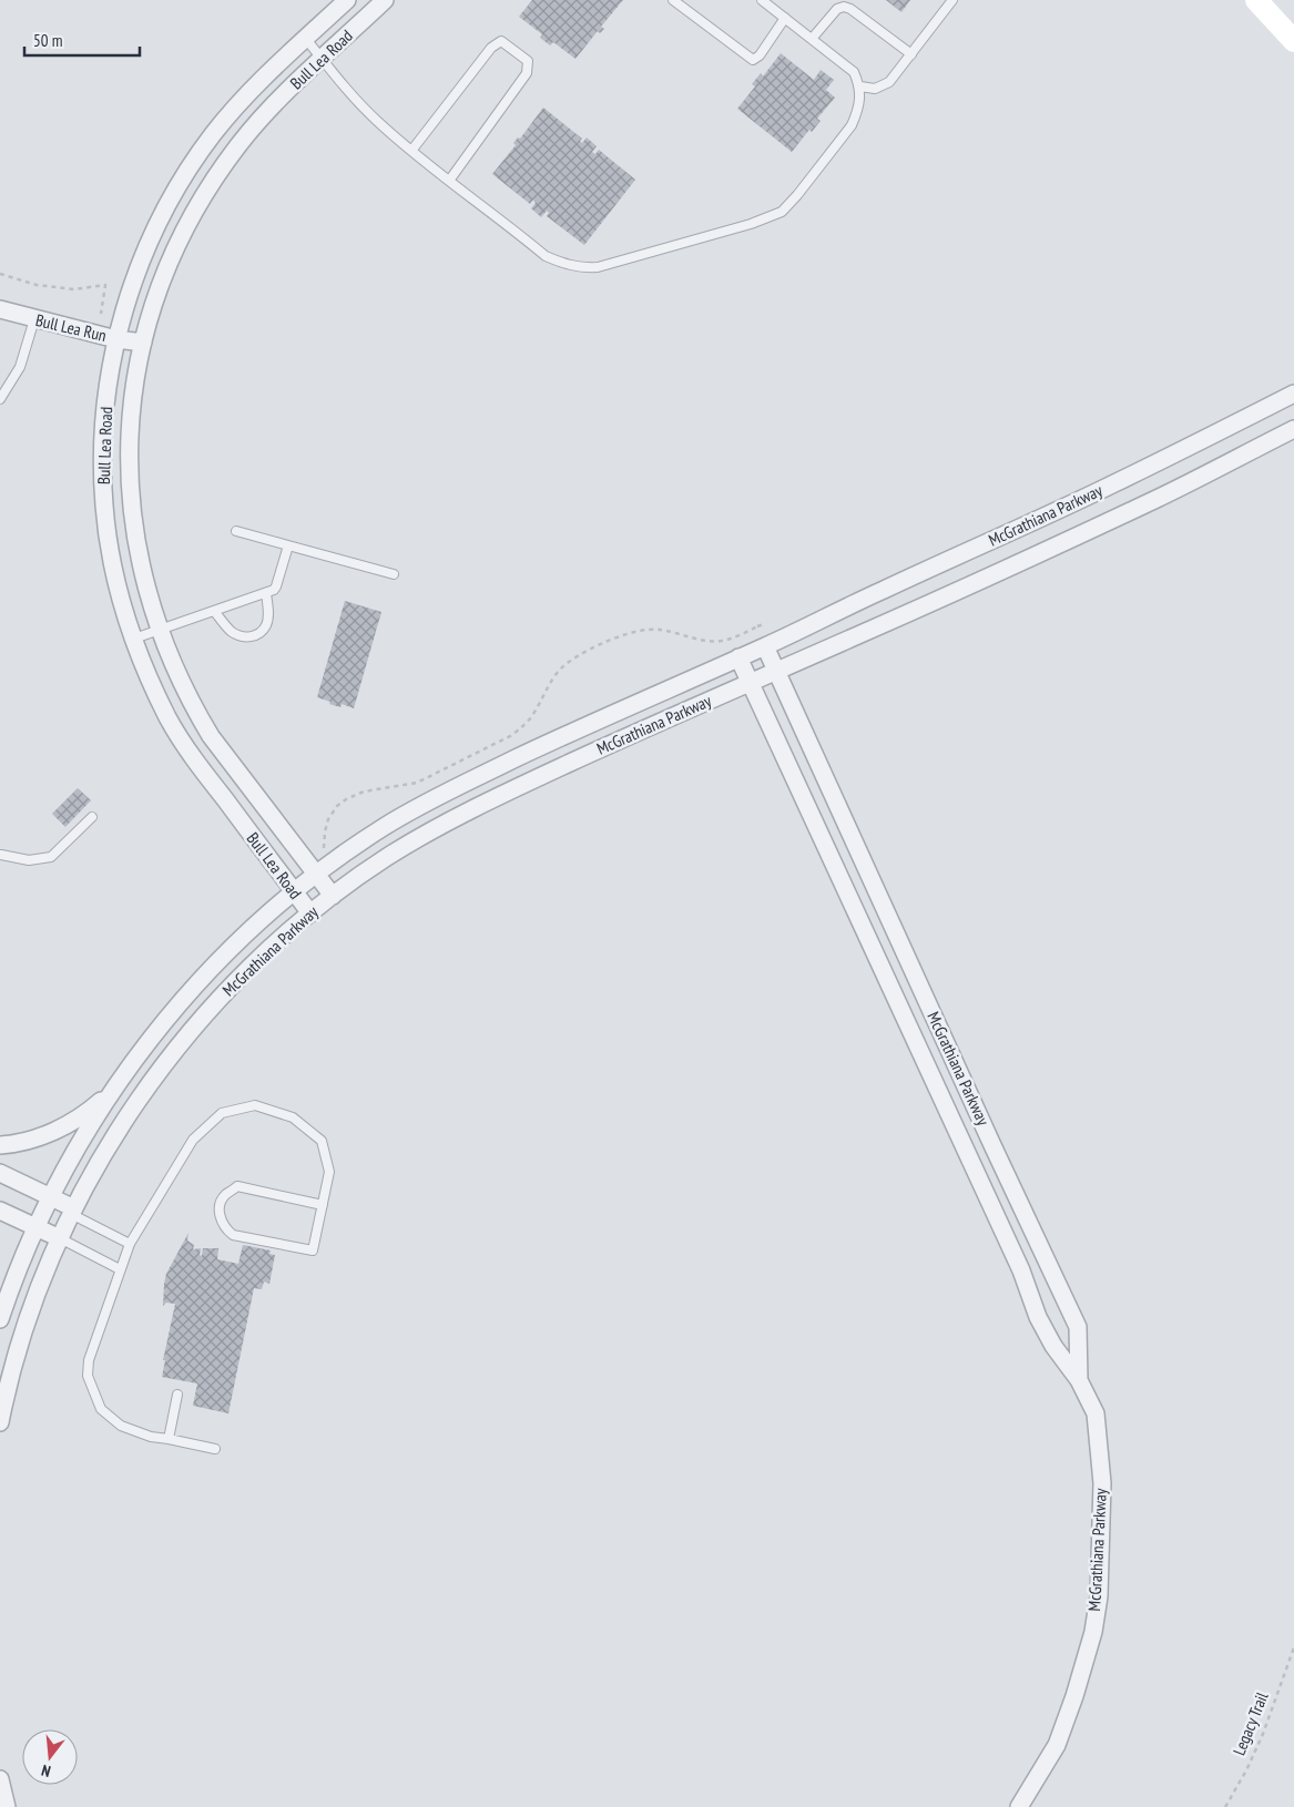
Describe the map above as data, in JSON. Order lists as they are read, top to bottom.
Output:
{
  "streets": {
    "street": ["Bull Lea Road", "Bull Lea Run", "McGrathiana Parkway"],
    "path": ["Legacy Trail"]
  },
  "crossings": [
    ["Bull Lea Road", "Bull Lea Run"],
    ["Bull Lea Road", "McGrathiana Parkway"]
  ],
  "scale_bar": "50 m",
  "north": "bottom"
}
